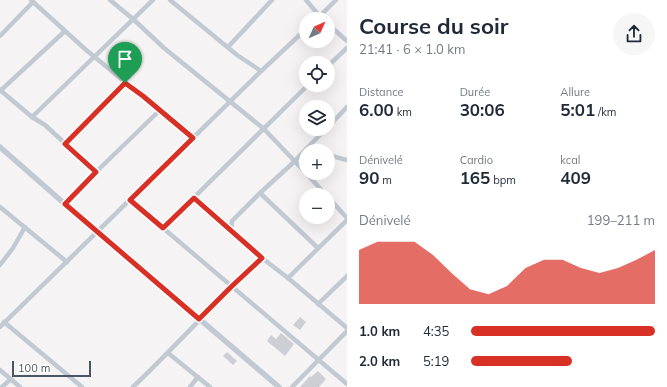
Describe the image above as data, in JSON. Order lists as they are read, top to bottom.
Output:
{
  "scale_bar": "100 m",
  "north": "top right",
  "page": {
    "heading": ["Course du soir", "21:41 · 6 × 1.0 km"],
    "map_buttons": ["+", "−"],
    "stats": [
      ["Distance", "6.00 km"],
      ["Durée", "30:06"],
      ["Allure", "5:01 /km"],
      ["Dénivelé", "90 m"],
      ["Cardio", "165 bpm"],
      ["kcal", "409"]
    ],
    "chart": ["Dénivelé", "199–211 m"],
    "list": [
      {
        "name": "1.0 km",
        "note": "4:35"
      },
      {
        "name": "2.0 km",
        "note": "5:19"
      }
    ],
    "scale": "100 m"
  }
}
